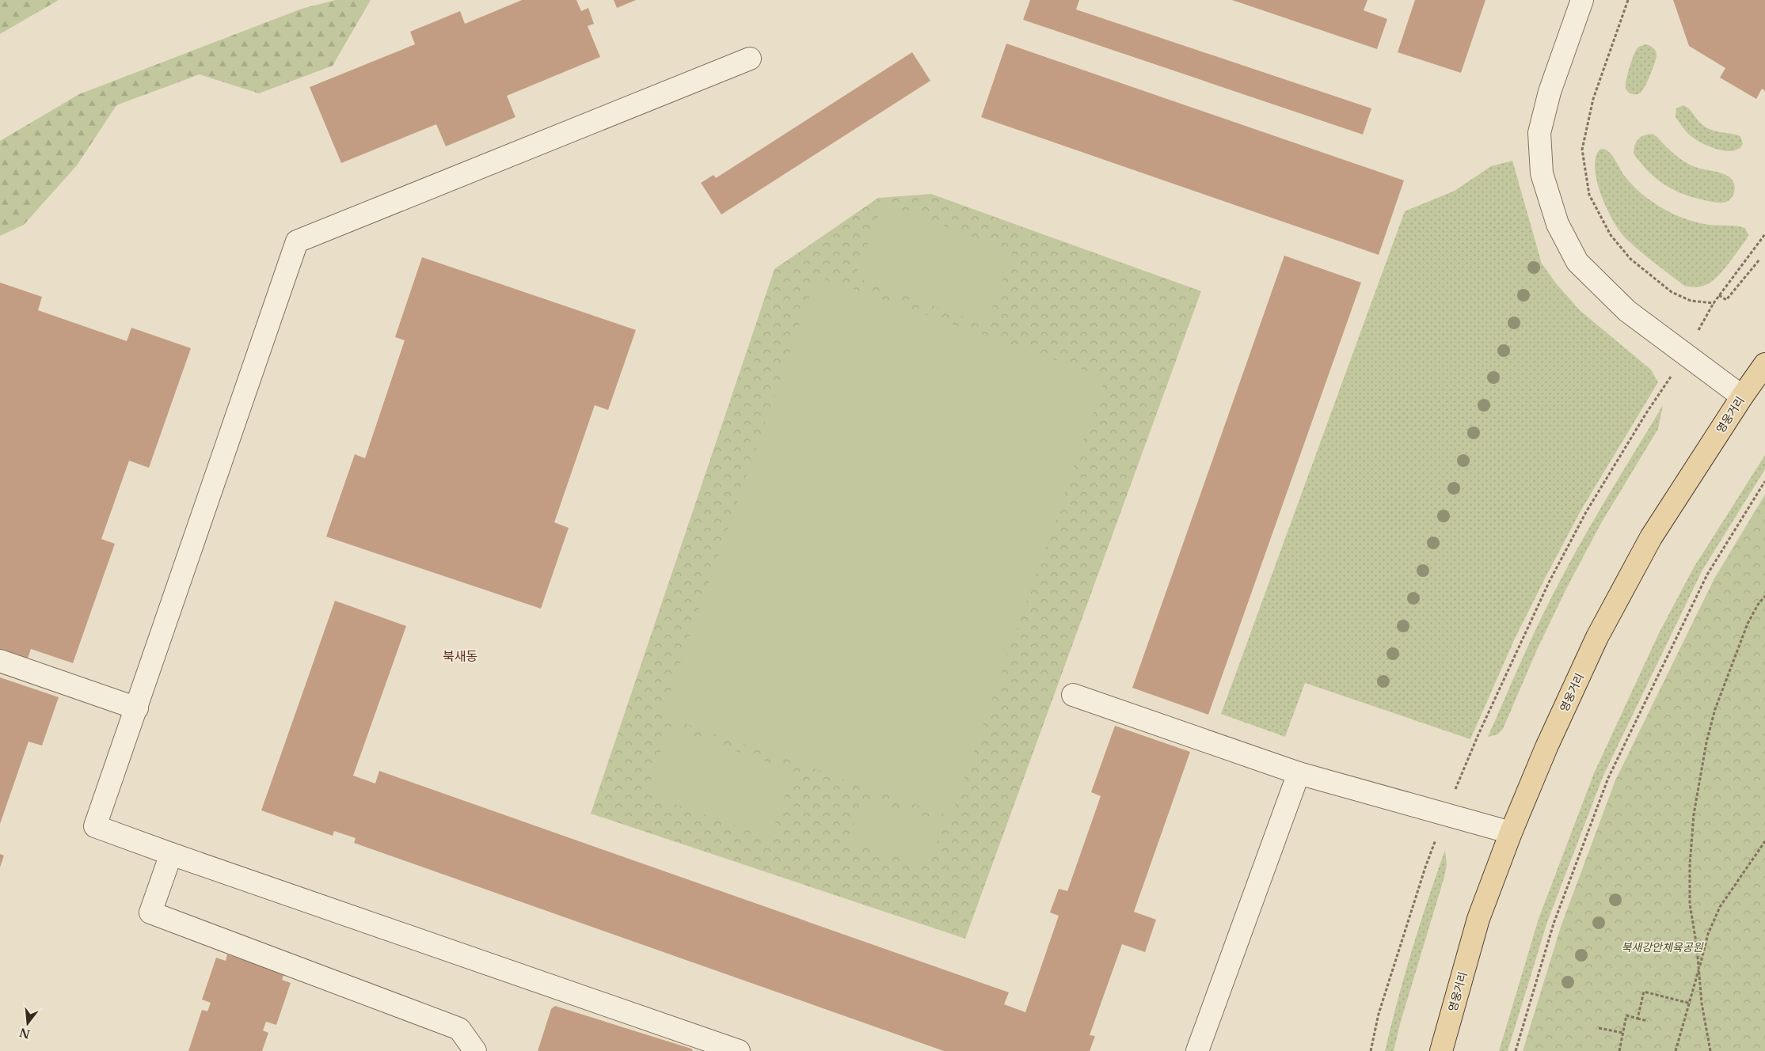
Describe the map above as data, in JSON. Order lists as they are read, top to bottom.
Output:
{
  "streets": {
    "main road": ["영웅거리"]
  },
  "districts": ["북새동"],
  "parks": ["북새강안체육공원"],
  "north": "bottom"
}
